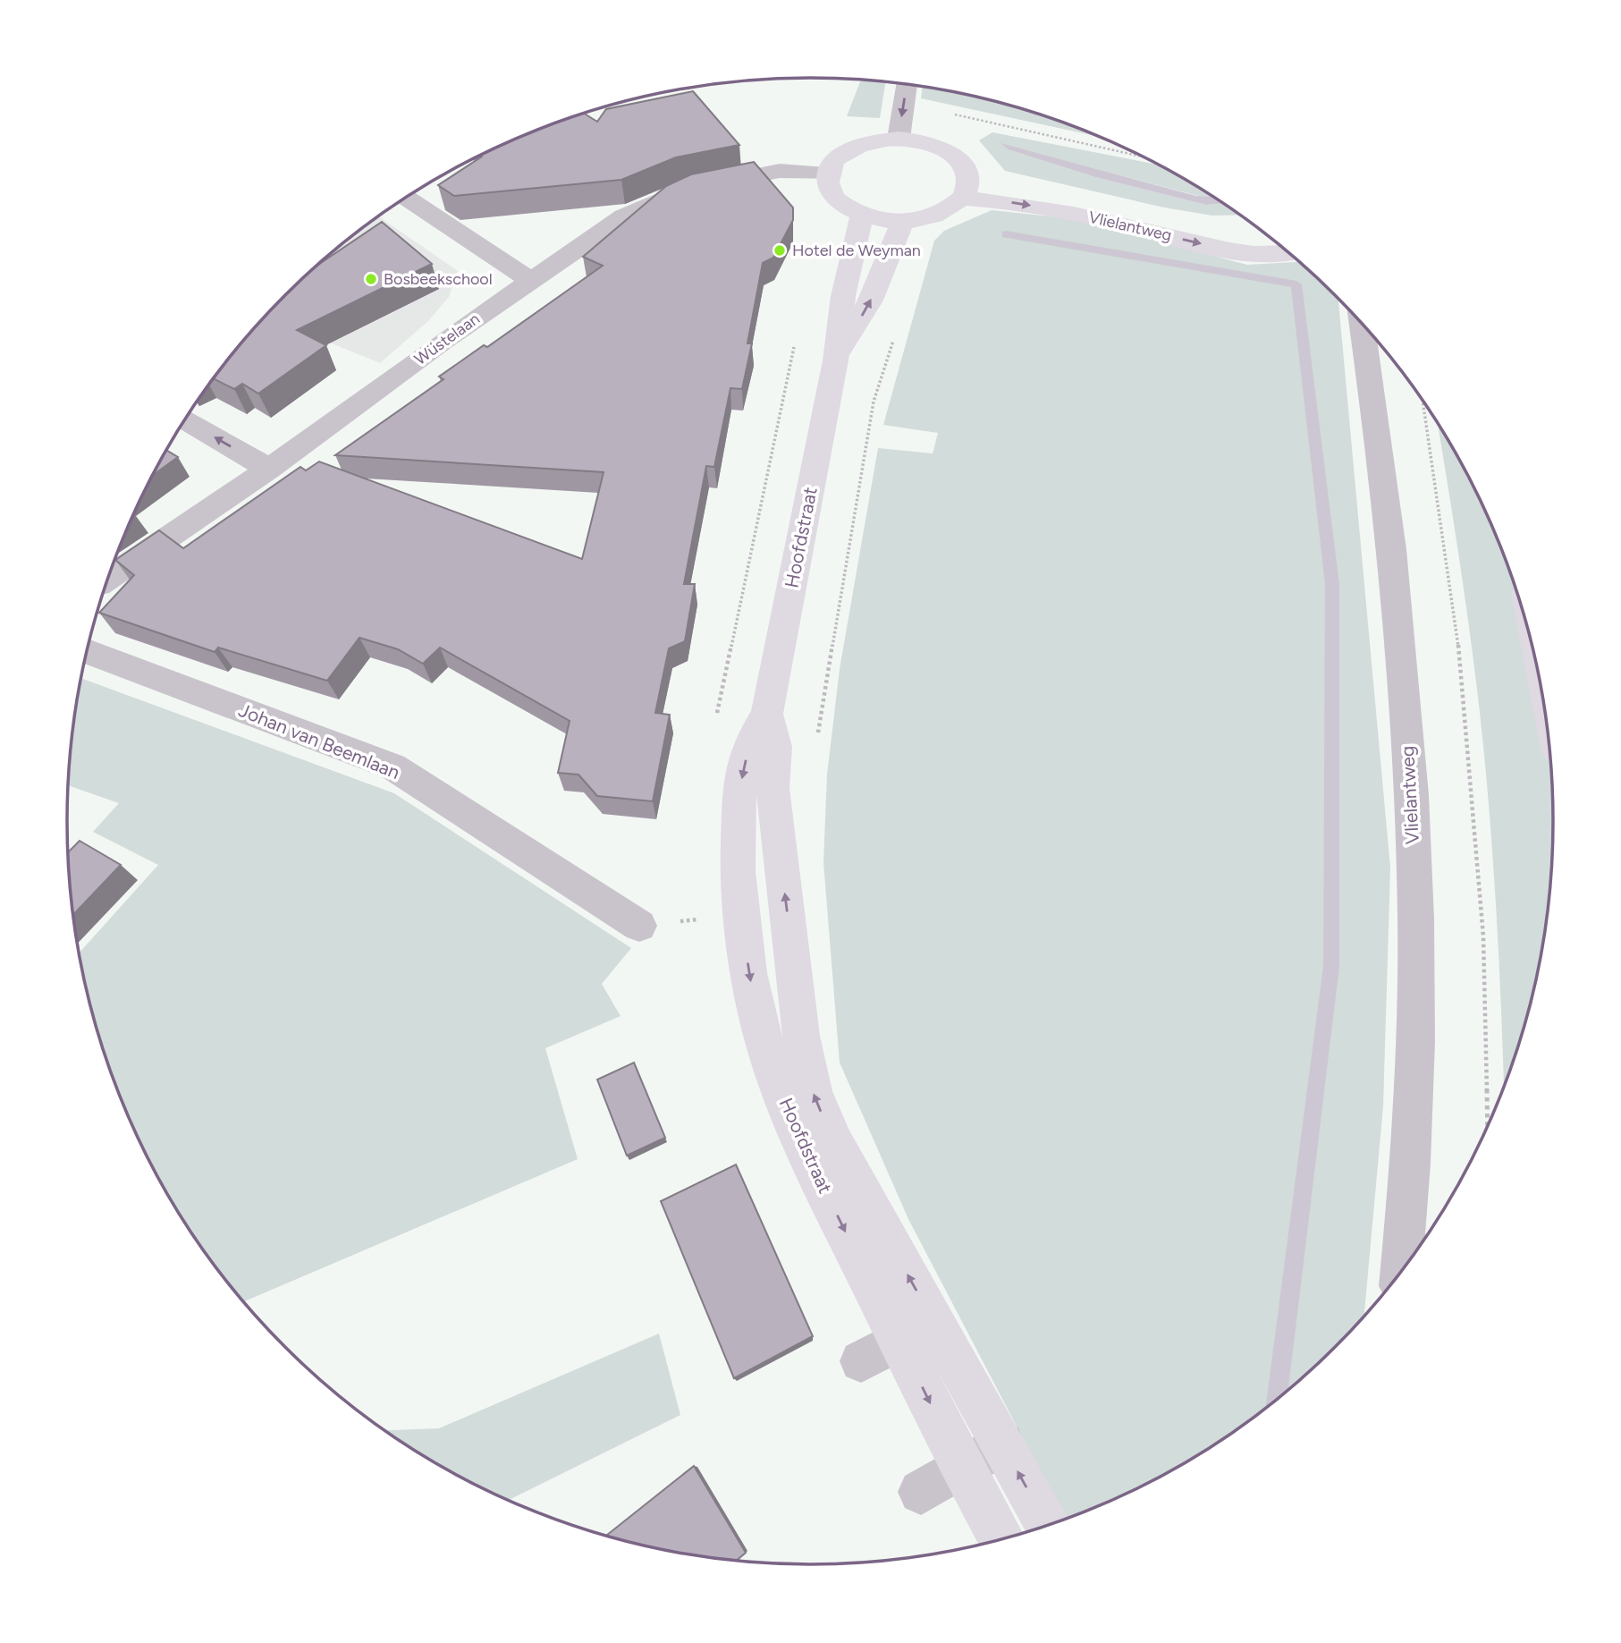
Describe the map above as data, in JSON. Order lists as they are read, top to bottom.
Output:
{
  "streets": {
    "main road": ["Vlielantweg", "Hoofdstraat"],
    "street": ["Wüstelaan", "Johan van Beemlaan"]
  },
  "places": ["Hotel de Weyman", "Bosbeekschool"]
}
